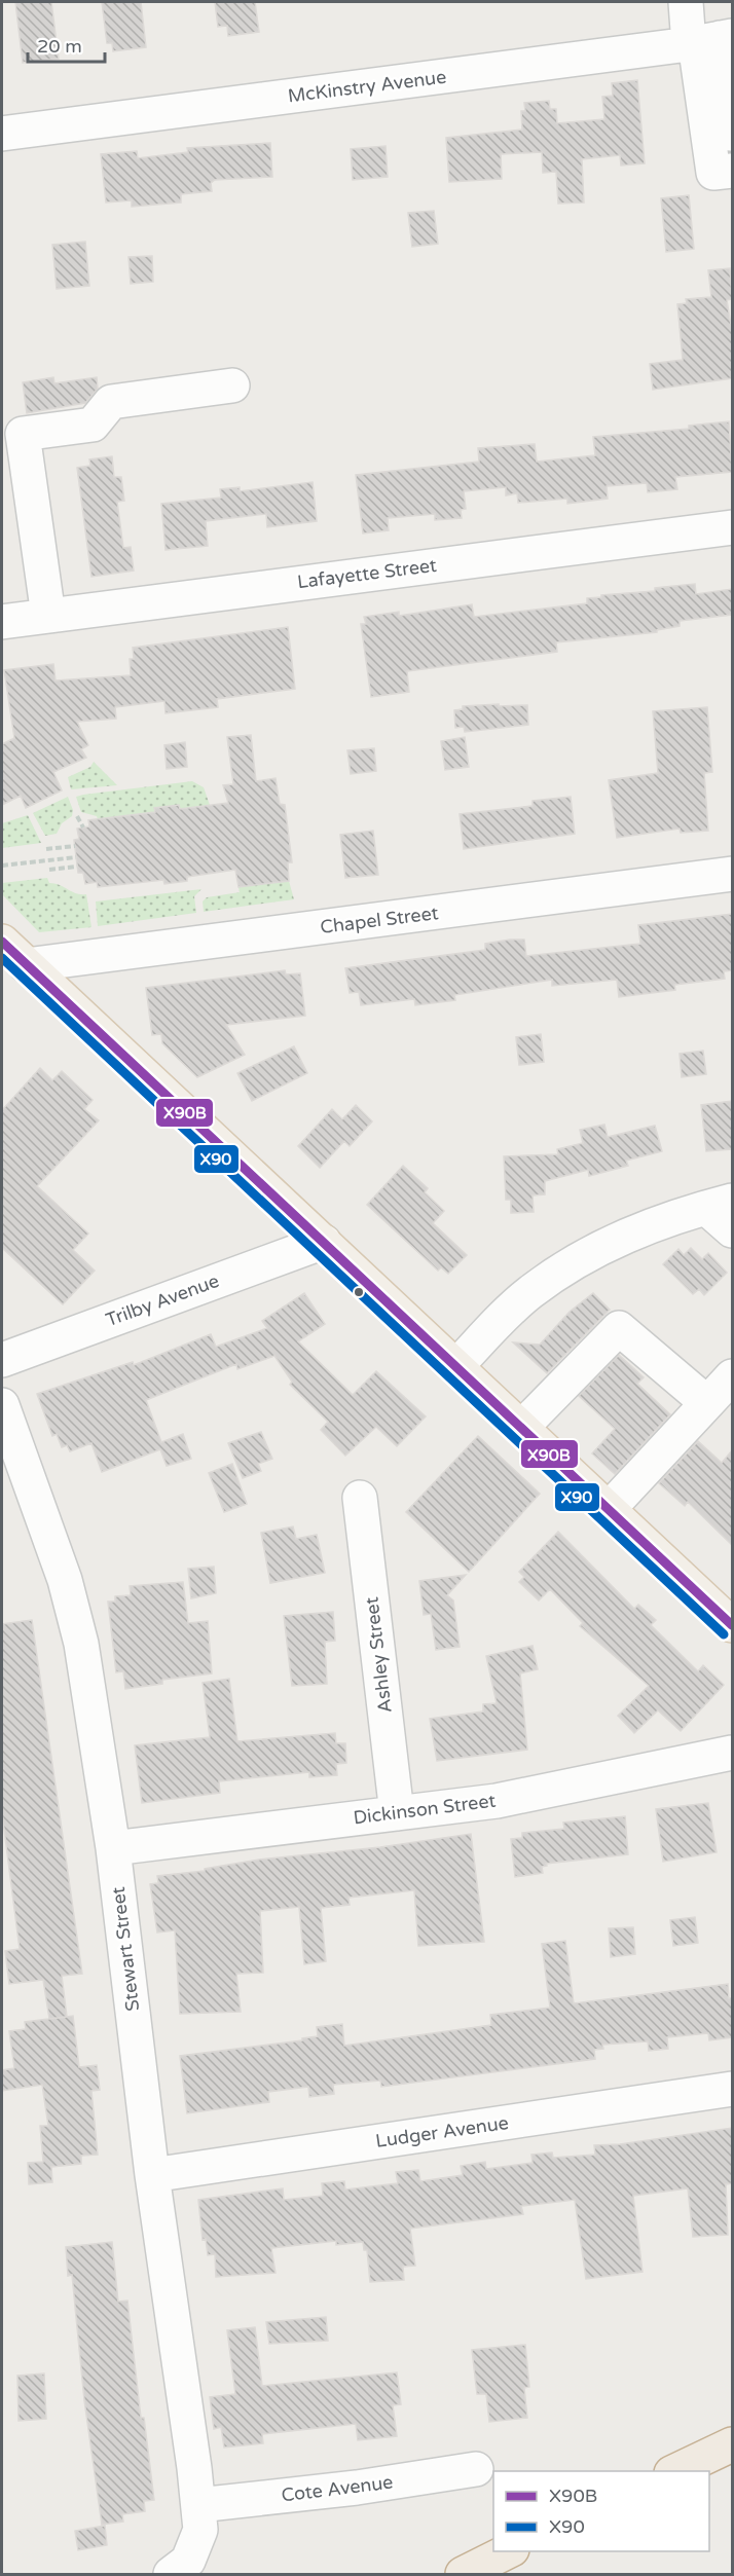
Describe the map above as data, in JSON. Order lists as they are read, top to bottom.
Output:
{
  "streets": {
    "street": [
      "McKinstry Avenue",
      "Lafayette Street",
      "Chapel Street",
      "Trilby Avenue",
      "Ashley Street",
      "Dickinson Street",
      "Stewart Street",
      "Ludger Avenue",
      "Cote Avenue"
    ]
  },
  "crossings": [
    ["Ashley Street", "Dickinson Street"],
    ["Dickinson Street", "Stewart Street"],
    ["Stewart Street", "Ludger Avenue"],
    ["Stewart Street", "Cote Avenue"]
  ],
  "lines": ["transit line X90B", "transit line X90"],
  "legend": ["X90B", "X90"],
  "scale_bar": "20 m"
}
